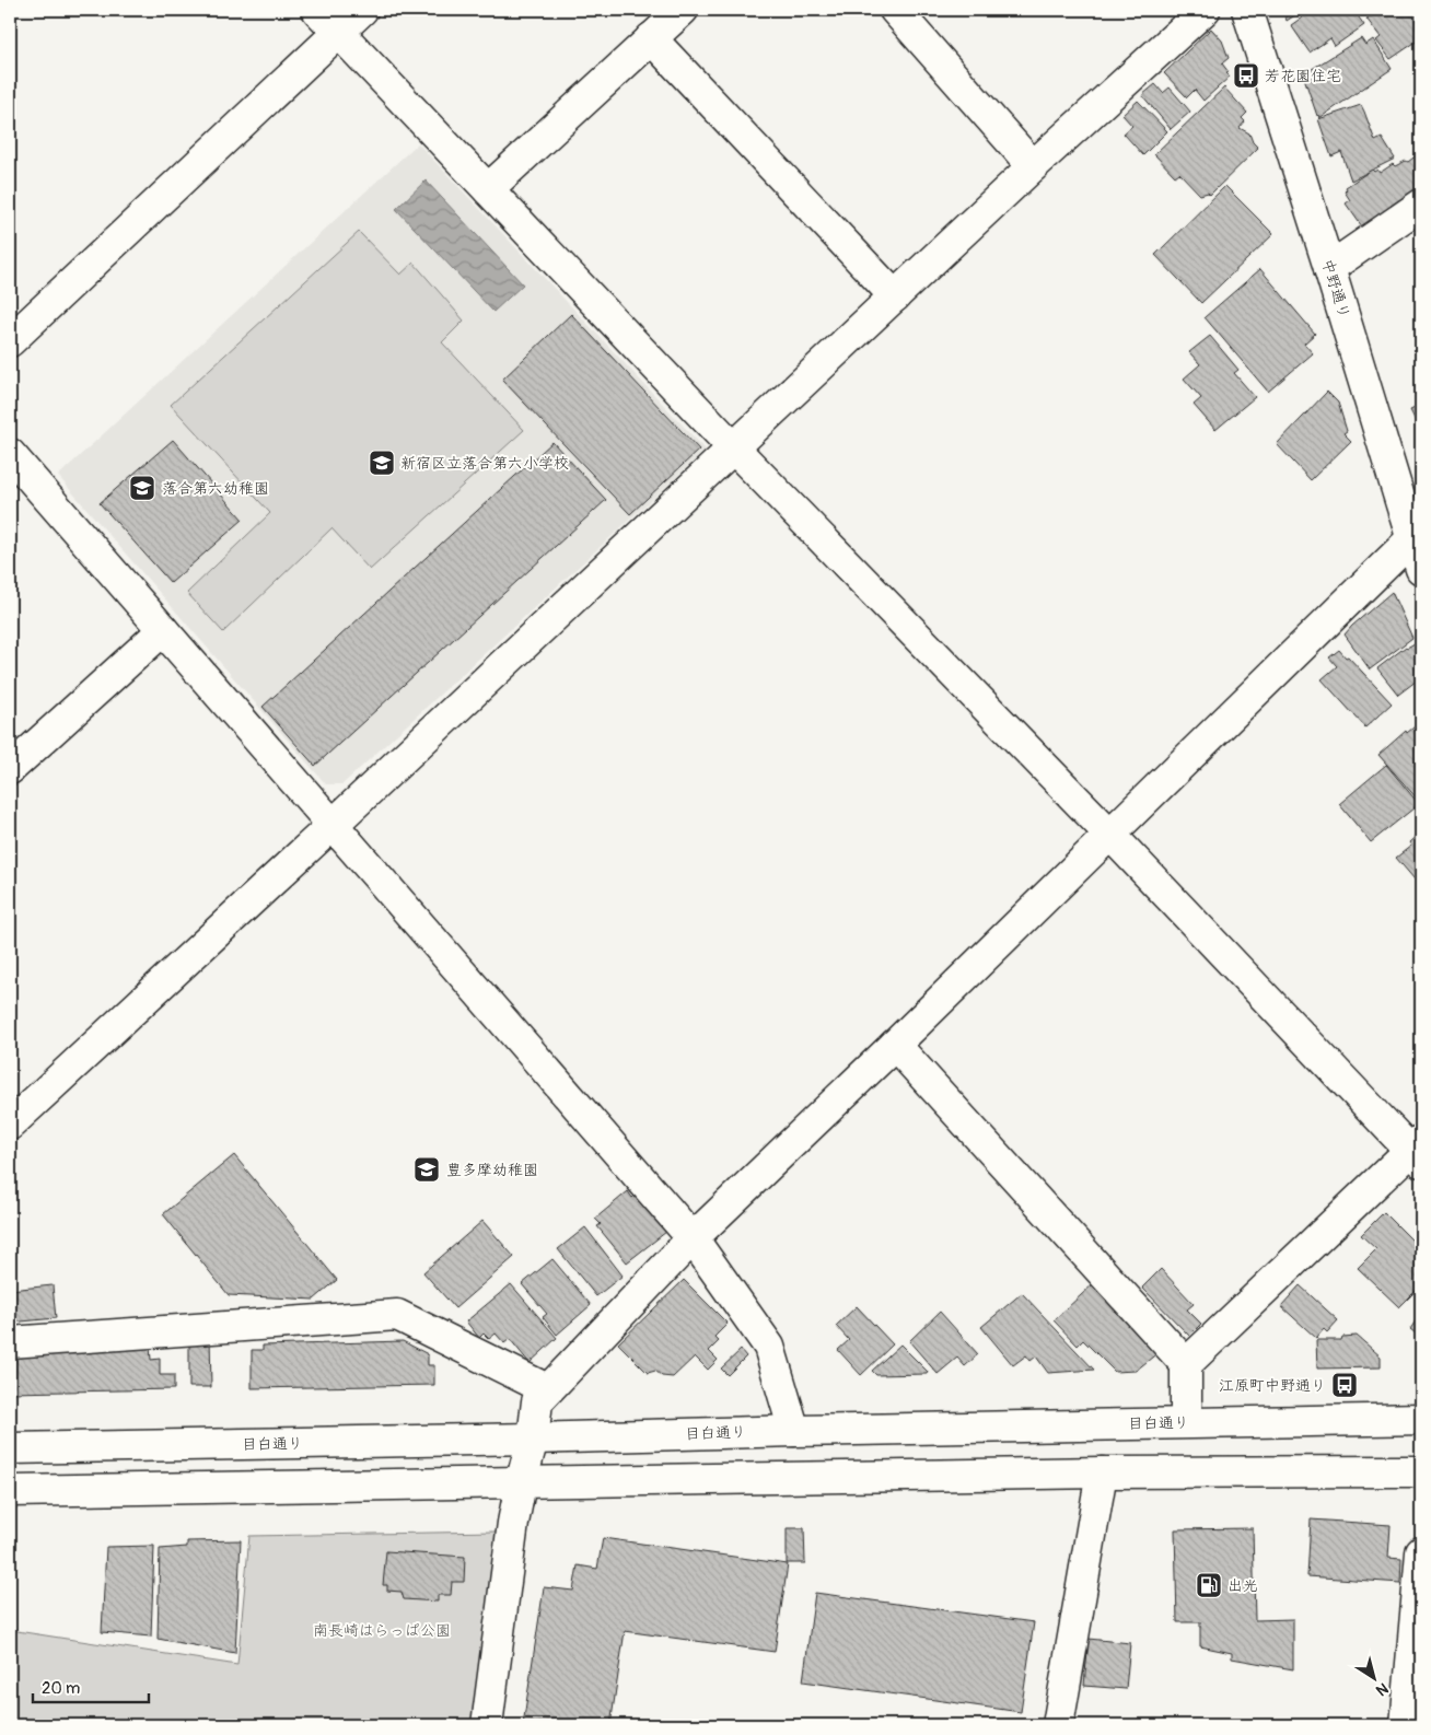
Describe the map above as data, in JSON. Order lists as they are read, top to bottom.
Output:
{
  "streets": {
    "street": ["中野通り", "目白通り"]
  },
  "parks": ["南長崎はらっぱ公園"],
  "places": {
    "bus stop": ["芳花園住宅", "江原町中野通り"],
    "school or university": ["新宿区立落合第六小学校", "落合第六幼稚園", "豊多摩幼稚園"],
    "fuel station": ["出光"]
  },
  "scale_bar": "20 m",
  "north": "bottom right"
}
